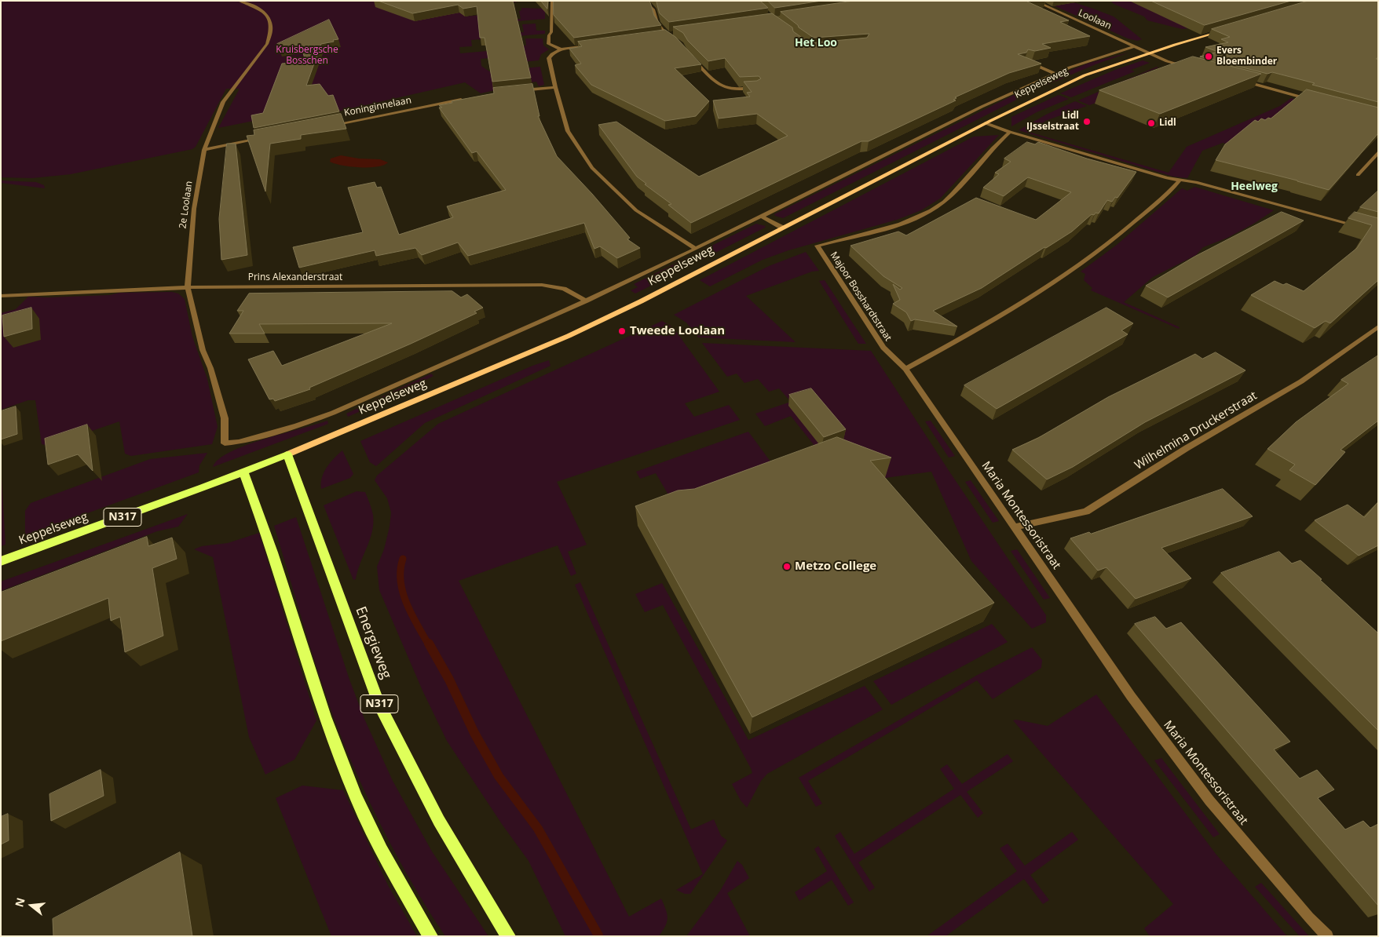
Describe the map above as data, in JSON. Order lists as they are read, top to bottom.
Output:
{
  "streets": {
    "main road": ["Keppelseweg", "N317", "Energieweg"],
    "street": [
      "Loolaan",
      "Koninginnelaan",
      "2e Loolaan",
      "Prins Alexanderstraat",
      "Majoor Bosshardtstraat",
      "Wilhelmina Druckerstraat",
      "Maria Montessoristraat"
    ]
  },
  "crossings": [
    ["Loolaan", "Keppelseweg"],
    ["Keppelseweg", "2e Loolaan"],
    ["Keppelseweg", "Prins Alexanderstraat"],
    ["Keppelseweg", "Energieweg"],
    ["2e Loolaan", "Prins Alexanderstraat"],
    ["Majoor Bosshardtstraat", "Maria Montessoristraat"],
    ["Wilhelmina Druckerstraat", "Maria Montessoristraat"]
  ],
  "districts": ["Het Loo", "Heelweg"],
  "parks": ["Kruisbergsche Bosschen"],
  "places": [
    "Evers Bloembinder",
    "Lidl IJsselstraat",
    "Lidl",
    "Tweede Loolaan",
    "Metzo College"
  ],
  "north": "left"
}
